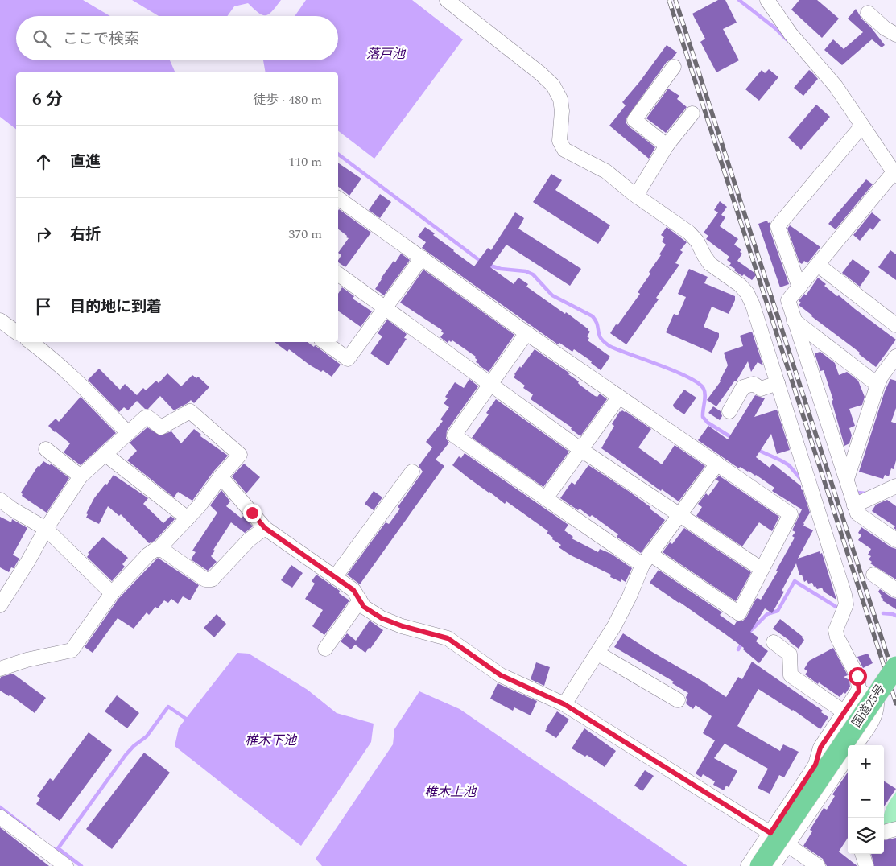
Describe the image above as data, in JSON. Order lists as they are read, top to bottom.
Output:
{
  "streets": {
    "highway": ["国道25号"]
  },
  "water": ["落戸池", "椎木下池", "椎木上池"],
  "page": {
    "search": "ここで検索",
    "heading": ["6 分", "徒歩 · 480 m"],
    "list": [
      ["直進", "110 m"],
      ["右折", "370 m"],
      "目的地に到着"
    ],
    "map_buttons": ["+", "−"]
  }
}
